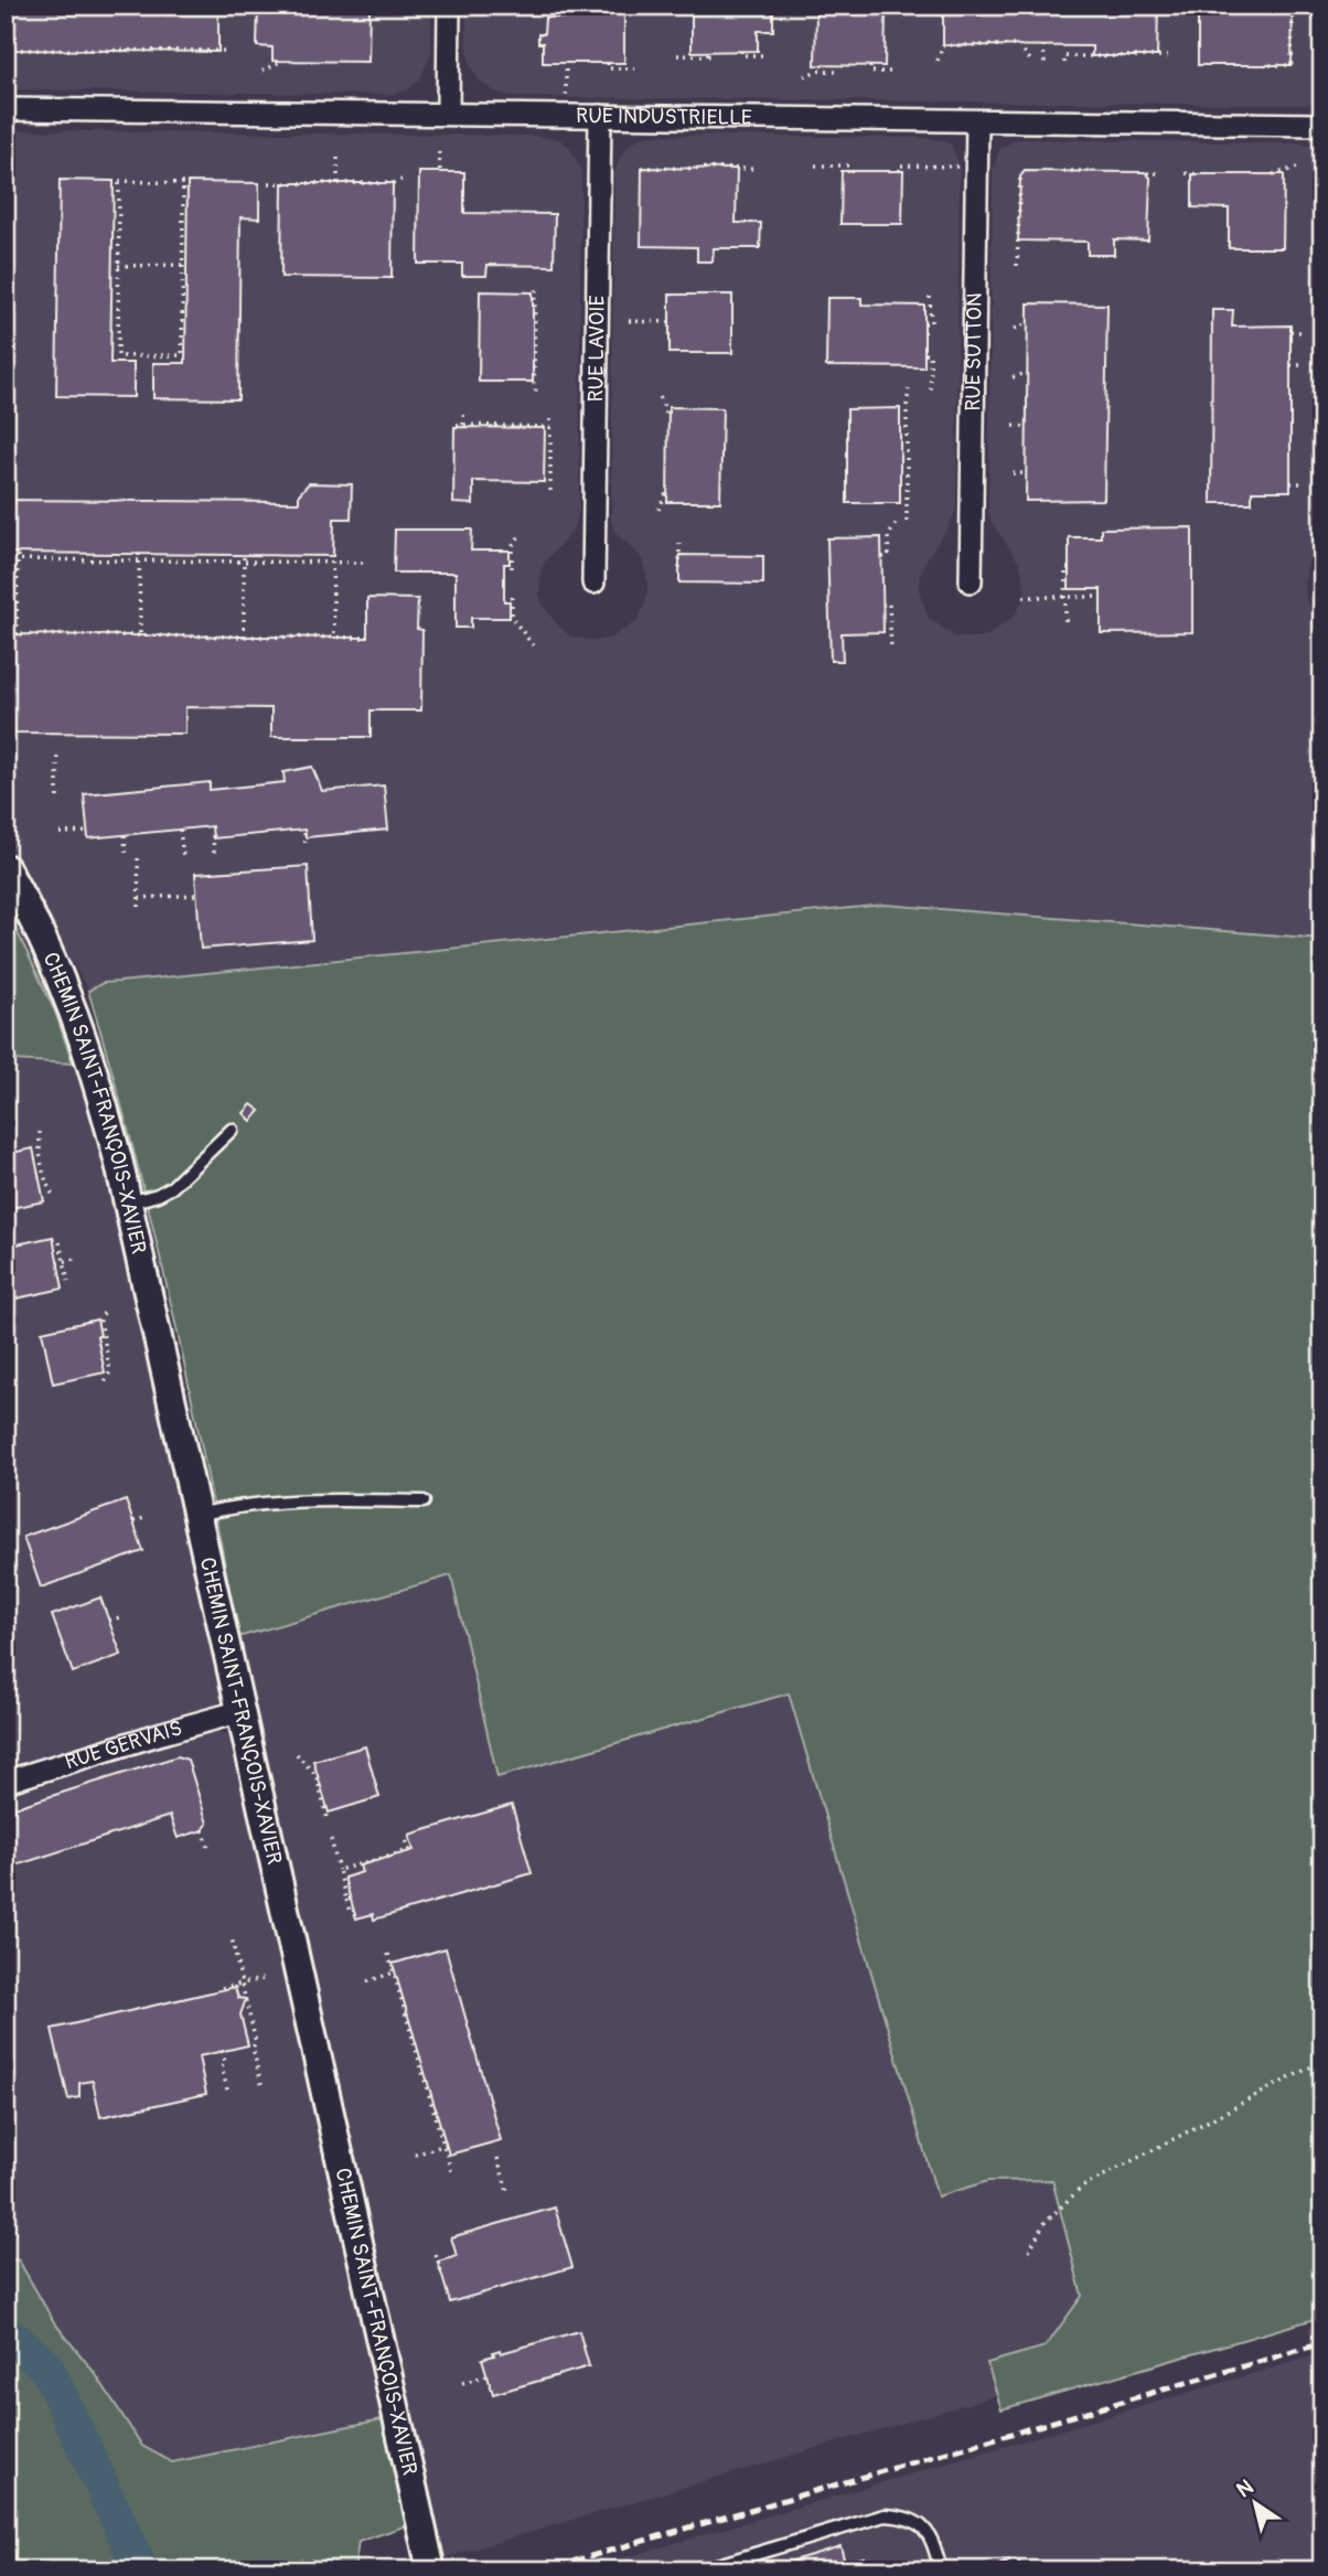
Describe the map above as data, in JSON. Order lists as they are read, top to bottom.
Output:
{
  "streets": {
    "street": [
      "RUE INDUSTRIELLE",
      "RUE LAVOIE",
      "RUE SUTTON",
      "CHEMIN SAINT-FRANÇOIS-XAVIER",
      "RUE GERVAIS"
    ]
  },
  "crossings": [
    ["RUE INDUSTRIELLE", "RUE LAVOIE"],
    ["RUE INDUSTRIELLE", "RUE SUTTON"],
    ["CHEMIN SAINT-FRANÇOIS-XAVIER", "RUE GERVAIS"]
  ],
  "north": "top left"
}
